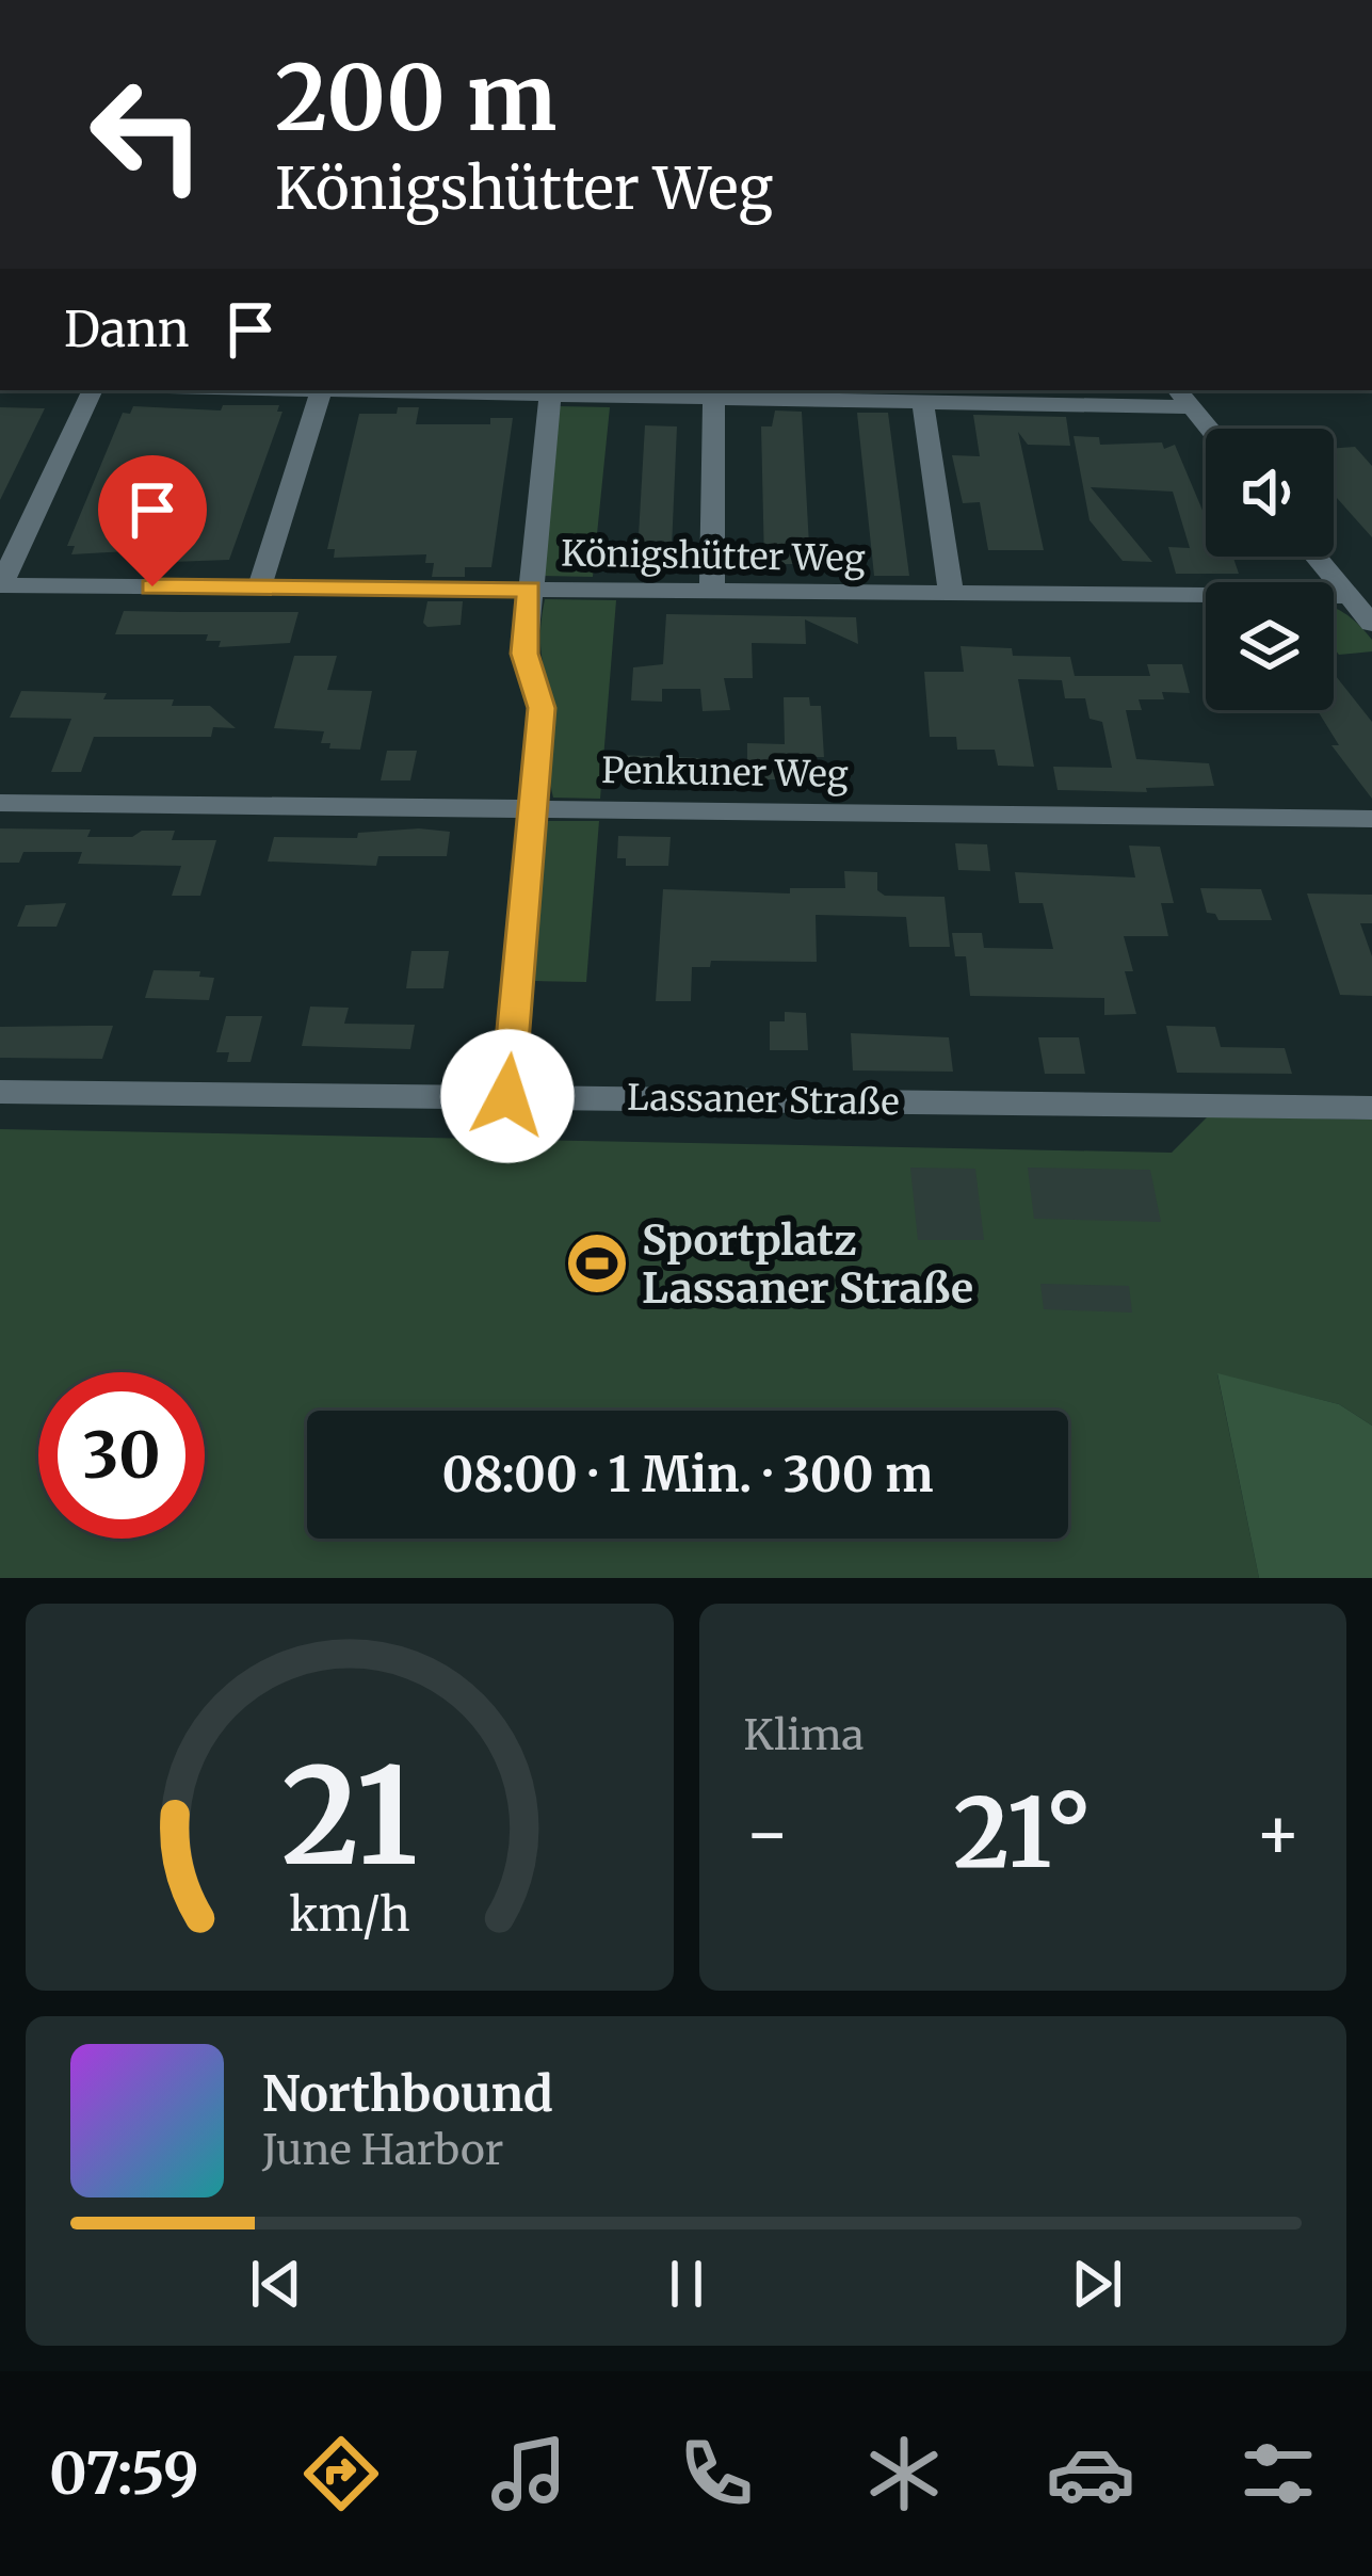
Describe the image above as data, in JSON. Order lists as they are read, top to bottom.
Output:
{
  "streets": {
    "street": ["Königshütter Weg", "Penkuner Weg", "Lassaner Straße"]
  },
  "places": {
    "sports": ["Sportplatz Lassaner Straße"]
  },
  "page": {
    "turn": ["200 m", "Königshütter Weg"],
    "then": "Dann",
    "limit": "30",
    "trip": "08:00 · 1 Min. · 300 m",
    "tile": "Klima",
    "heat": ["−", "21°", "+"],
    "song": ["Northbound", "June Harbor"],
    "tabs": "07:59",
    "gauge": ["21", "km/h"]
  }
}
